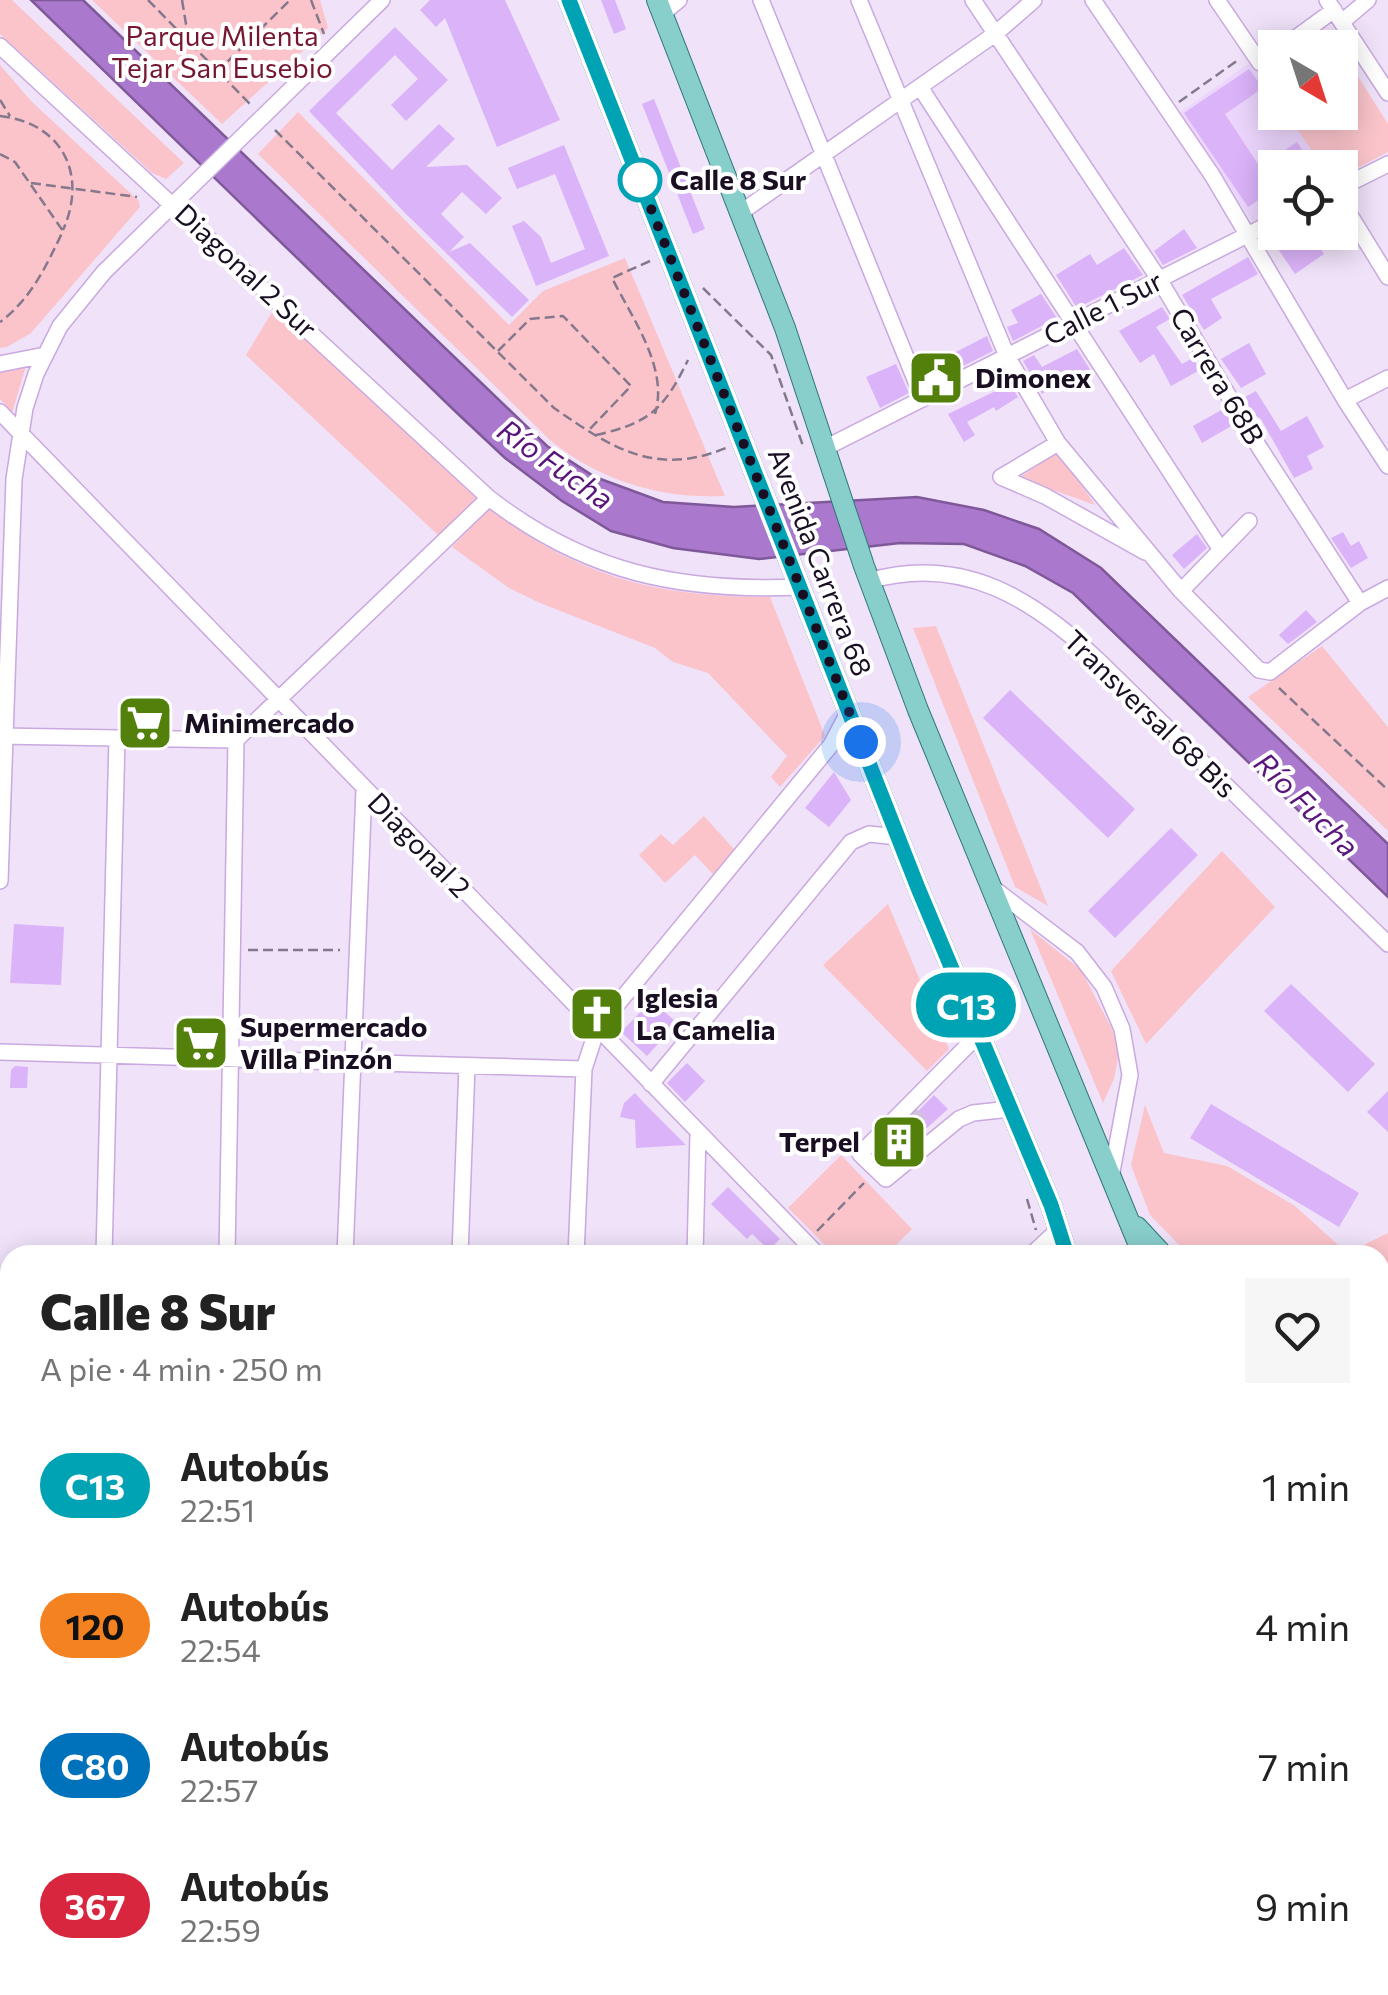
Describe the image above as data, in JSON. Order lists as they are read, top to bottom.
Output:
{
  "streets": {
    "main road": ["Avenida Carrera 68"],
    "street": [
      "Diagonal 2 Sur",
      "Calle 1 Sur",
      "Carrera 68B",
      "Transversal 68 Bis",
      "Diagonal 2"
    ]
  },
  "crossings": [
    ["Diagonal 2 Sur", "Avenida Carrera 68"],
    ["Calle 1 Sur", "Carrera 68B"],
    ["Calle 1 Sur", "Avenida Carrera 68"],
    ["Avenida Carrera 68", "Transversal 68 Bis"]
  ],
  "water": ["Río Fucha"],
  "parks": ["Parque Milenta Tejar San Eusebio"],
  "places": {
    "other": ["Calle 8 Sur"],
    "public building": ["Dimonex"],
    "supermarket": ["Minimercado", "Supermercado Villa Pinzón"],
    "church": ["Iglesia La Camelia"],
    "building": ["Terpel"]
  },
  "lines": ["bus line C13"],
  "north": "bottom right",
  "page": {
    "on_map": "C13",
    "heading": ["Calle 8 Sur", "A pie · 4 min · 250 m"],
    "list": [
      {
        "mark": "C13",
        "name": "Autobús",
        "note": "22:51",
        "value": "1 min"
      },
      {
        "mark": "120",
        "name": "Autobús",
        "note": "22:54",
        "value": "4 min"
      },
      {
        "mark": "C80",
        "name": "Autobús",
        "note": "22:57",
        "value": "7 min"
      },
      {
        "mark": "367",
        "name": "Autobús",
        "note": "22:59",
        "value": "9 min"
      }
    ]
  }
}
